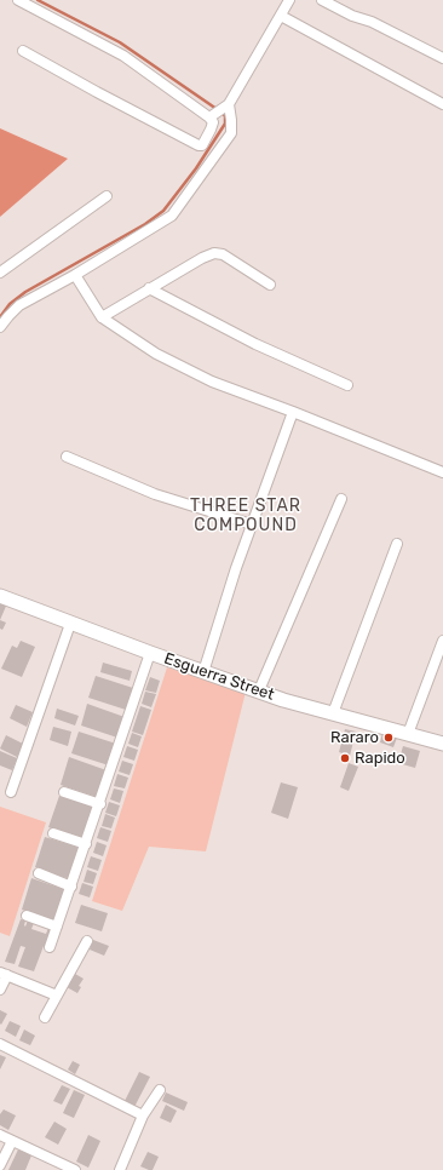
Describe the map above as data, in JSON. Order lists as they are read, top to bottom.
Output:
{
  "streets": {
    "main road": ["Esguerra Street"]
  },
  "districts": ["THREE STAR COMPOUND"],
  "places": ["Rararo", "Rapido"]
}
